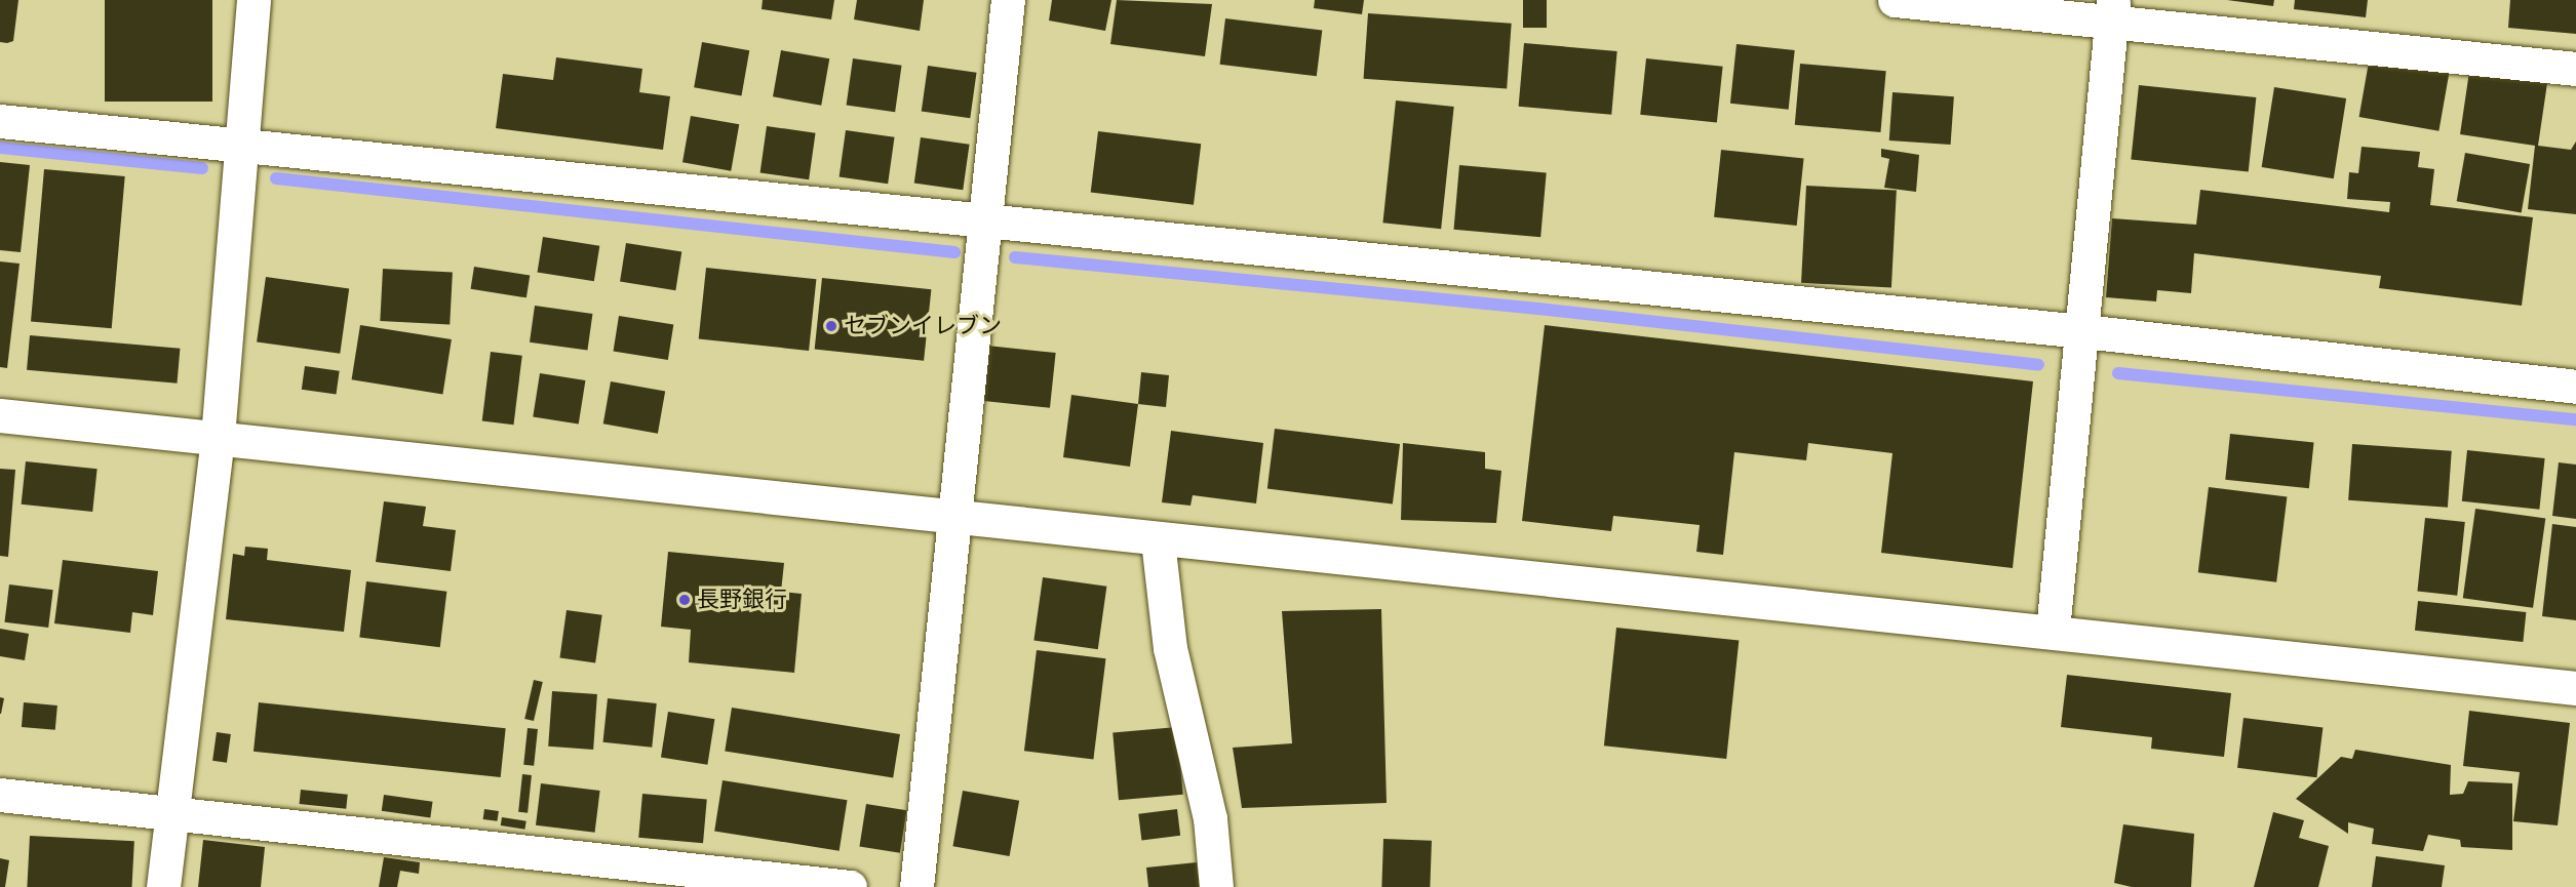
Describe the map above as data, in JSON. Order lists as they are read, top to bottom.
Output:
{
  "places": ["セブンイレブン", "長野銀行"]
}
